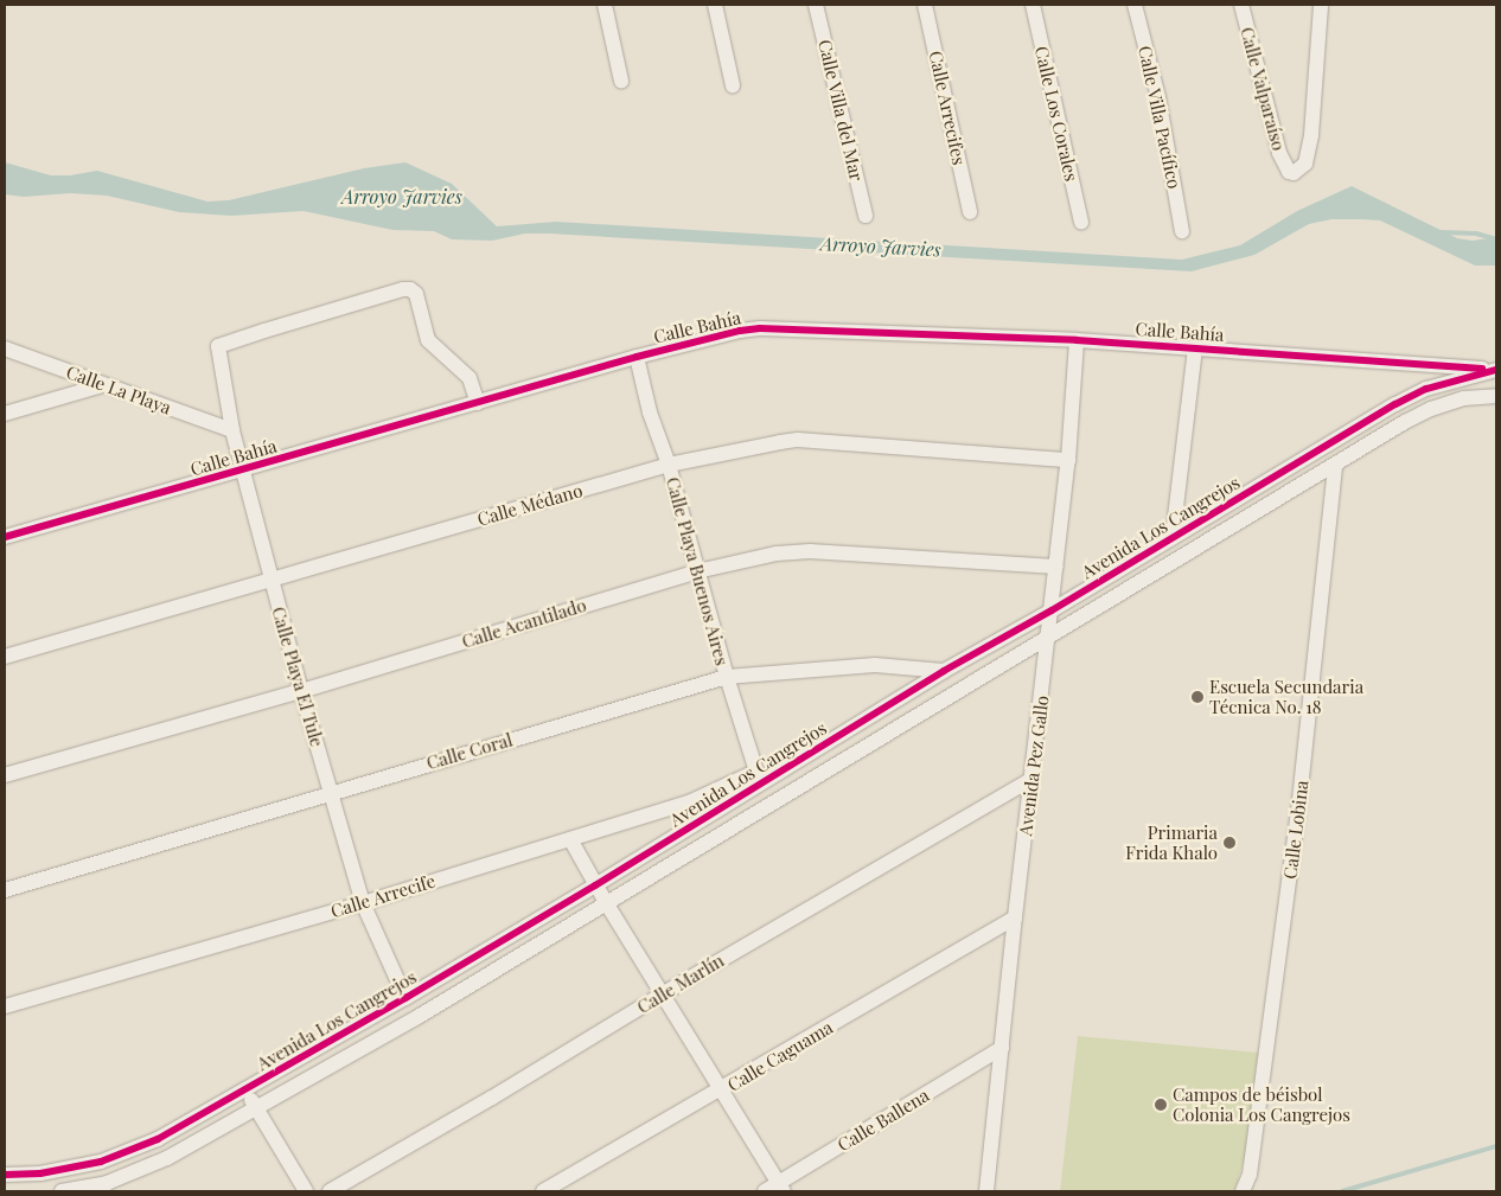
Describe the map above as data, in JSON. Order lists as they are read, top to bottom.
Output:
{
  "streets": {
    "street": [
      "Calle Valparaíso",
      "Calle Arrecifes",
      "Calle Villa del Mar",
      "Calle Los Corales",
      "Calle Villa Pacífico",
      "Calle Bahía",
      "Calle La Playa",
      "Calle Médano",
      "Avenida Los Cangrejos",
      "Calle Playa Buenos Aires",
      "Calle Acantilado",
      "Calle Playa El Tule",
      "Calle Coral",
      "Avenida Pez Gallo",
      "Calle Lobina",
      "Calle Arrecife",
      "Calle Marlín",
      "Calle Caguama",
      "Calle Ballena"
    ]
  },
  "crossings": [
    ["Calle Bahía", "Avenida Los Cangrejos"],
    ["Calle Bahía", "Calle Playa Buenos Aires"],
    ["Calle Bahía", "Calle Playa El Tule"],
    ["Calle Bahía", "Avenida Pez Gallo"],
    ["Calle La Playa", "Calle Playa El Tule"],
    ["Calle Médano", "Calle Playa Buenos Aires"],
    ["Calle Médano", "Calle Playa El Tule"],
    ["Calle Médano", "Avenida Pez Gallo"],
    ["Avenida Los Cangrejos", "Calle Playa Buenos Aires"],
    ["Avenida Los Cangrejos", "Calle Playa El Tule"],
    ["Avenida Los Cangrejos", "Calle Coral"],
    ["Avenida Los Cangrejos", "Avenida Pez Gallo"],
    ["Avenida Los Cangrejos", "Calle Lobina"],
    ["Avenida Los Cangrejos", "Calle Arrecife"],
    ["Calle Playa Buenos Aires", "Calle Acantilado"],
    ["Calle Playa Buenos Aires", "Calle Coral"],
    ["Calle Playa Buenos Aires", "Calle Arrecife"],
    ["Calle Acantilado", "Calle Playa El Tule"],
    ["Calle Acantilado", "Avenida Pez Gallo"],
    ["Calle Playa El Tule", "Calle Coral"],
    ["Calle Playa El Tule", "Calle Arrecife"],
    ["Avenida Pez Gallo", "Calle Marlín"],
    ["Avenida Pez Gallo", "Calle Caguama"],
    ["Avenida Pez Gallo", "Calle Ballena"]
  ],
  "water": ["Arroyo Jarvies"],
  "places": ["Escuela Secundaria Técnica No. 18", "Primaria Frida Khalo", "Campos de béisbol Colonia Los Cangrejos"]
}
